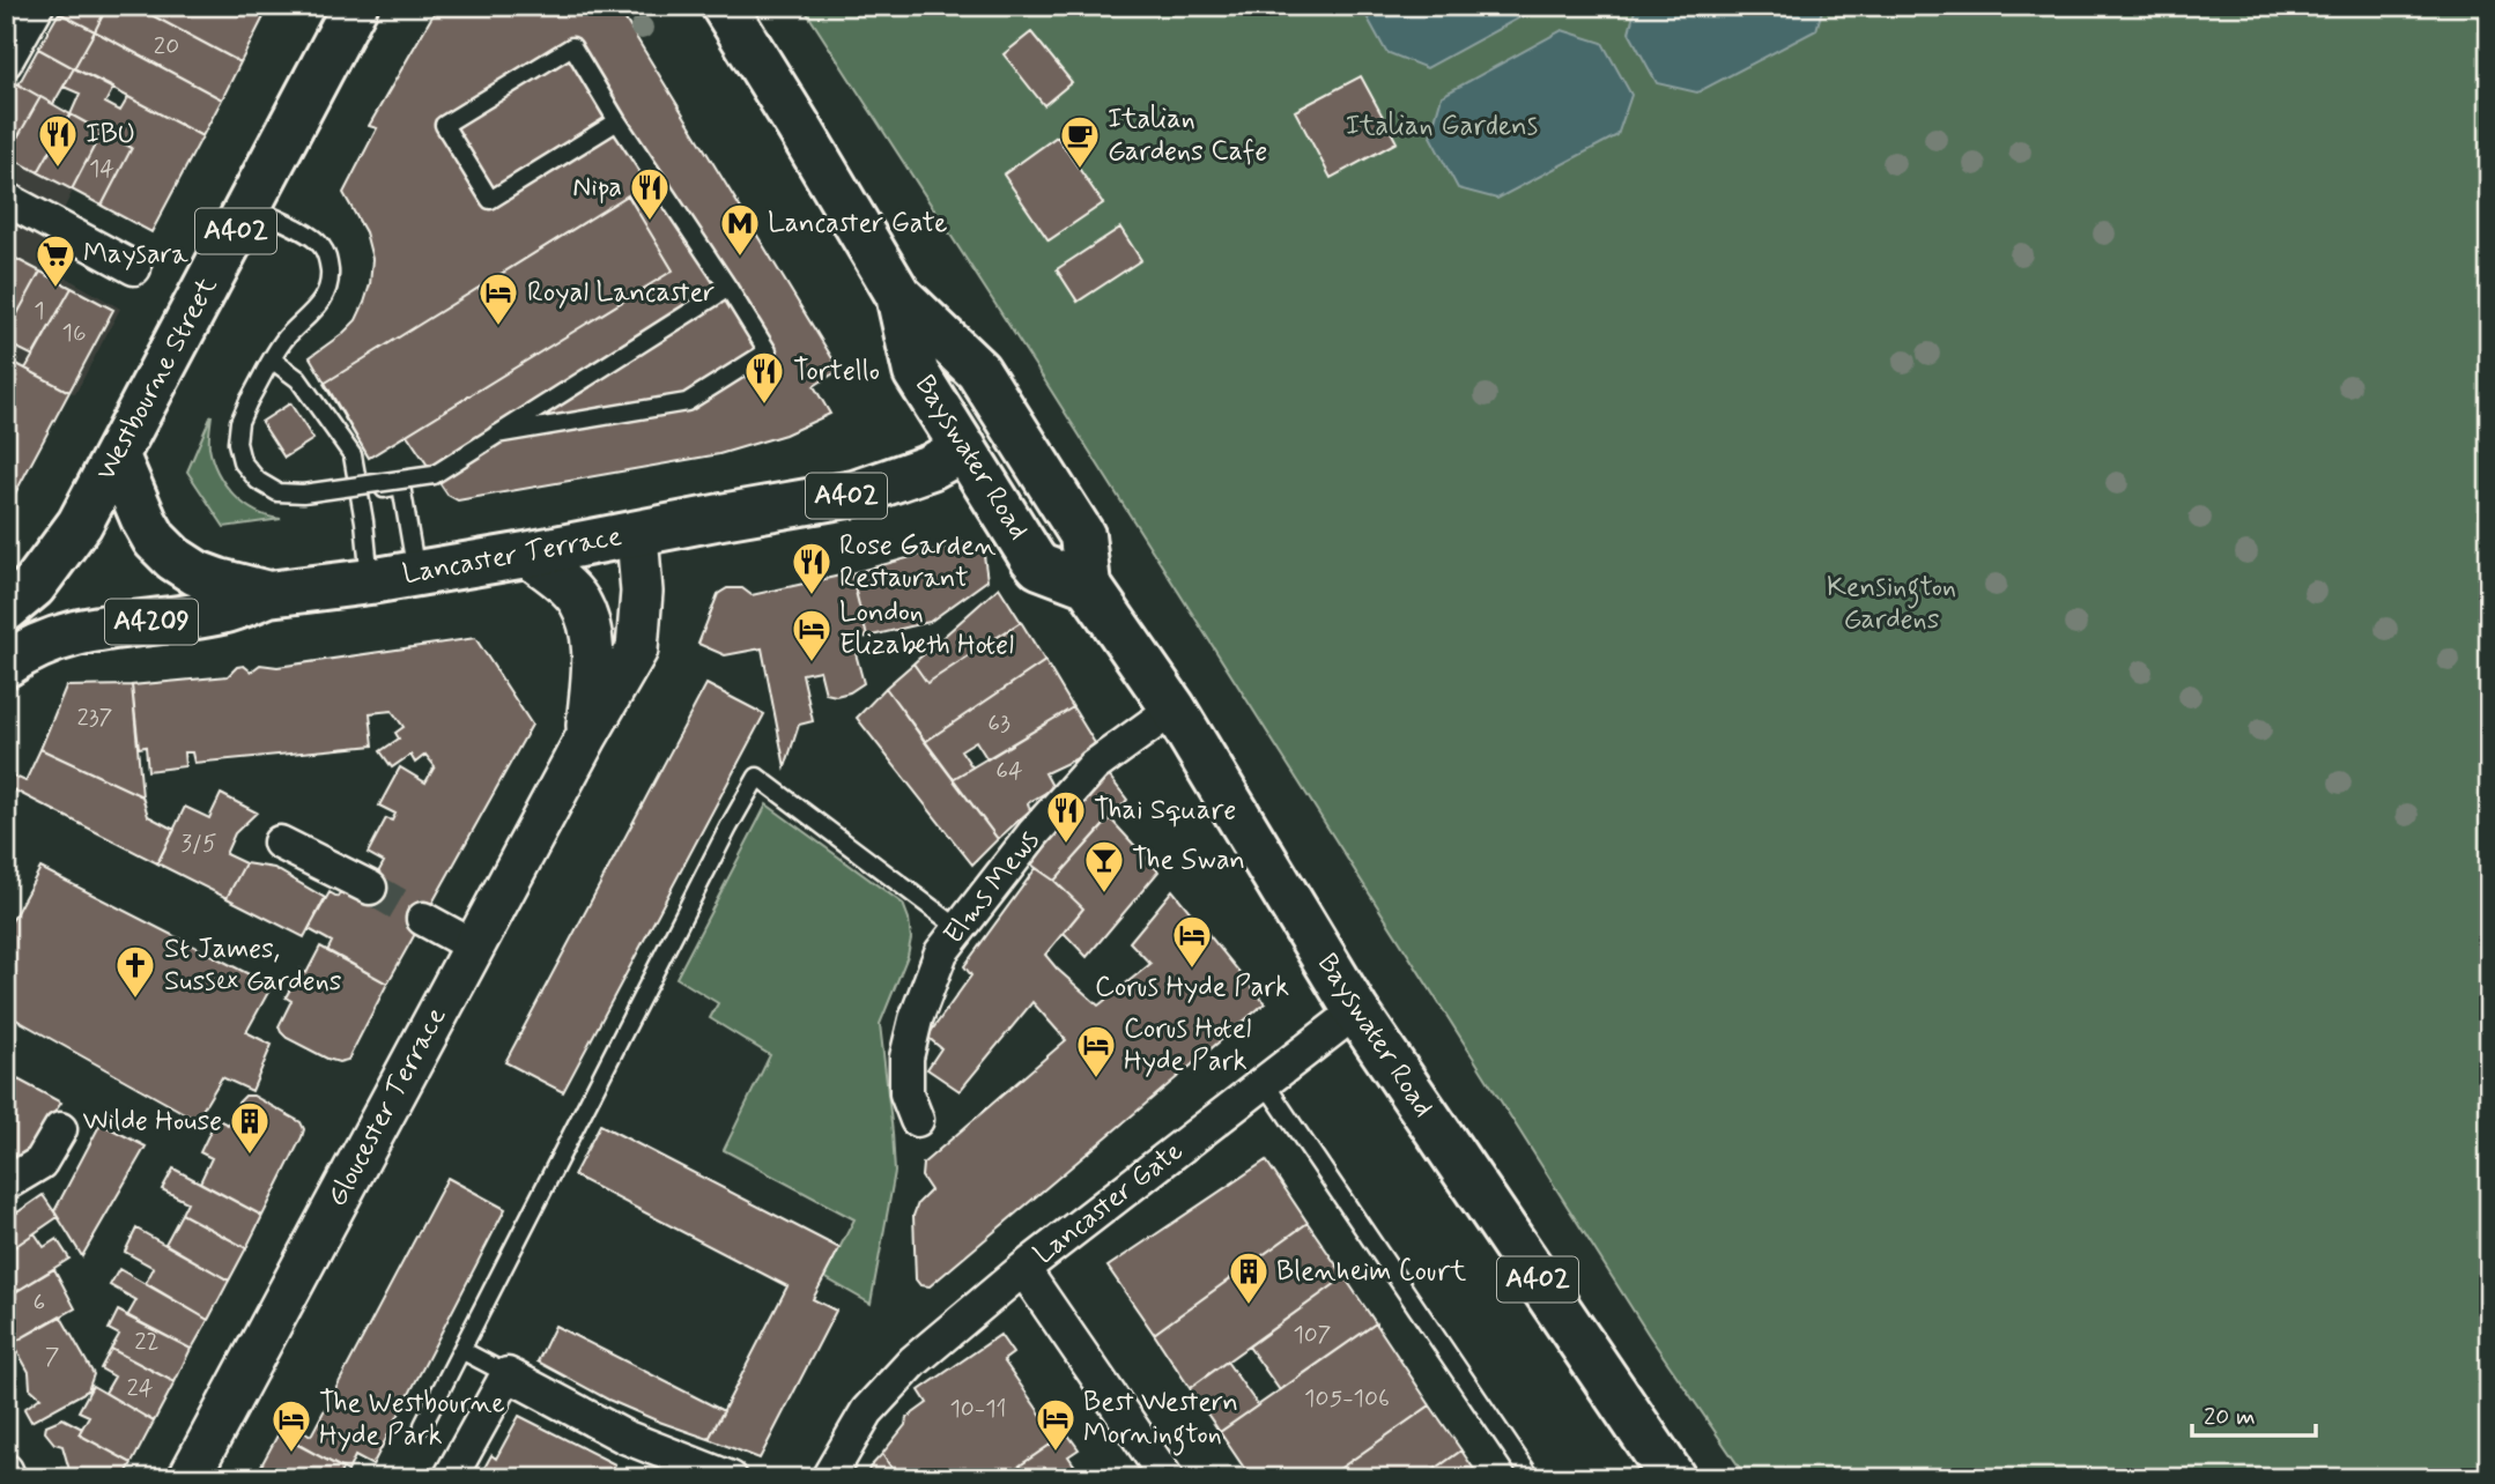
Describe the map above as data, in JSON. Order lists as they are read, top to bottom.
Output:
{
  "streets": {
    "main road": [
      "A402",
      "Westbourne Street",
      "Bayswater Road",
      "Lancaster Terrace",
      "A4209"
    ],
    "street": ["Elms Mews", "Gloucester Terrace", "Lancaster Gate"]
  },
  "crossings": [
    ["Westbourne Street", "Lancaster Terrace"],
    ["Bayswater Road", "Lancaster Terrace"],
    ["Bayswater Road", "Elms Mews"],
    ["Bayswater Road", "Lancaster Gate"],
    ["Lancaster Terrace", "A4209"],
    ["Lancaster Terrace", "Gloucester Terrace"]
  ],
  "parks": ["Italian Gardens", "Kensington Gardens"],
  "places": {
    "restaurant": [
      "IBU",
      "Nipa",
      "Tortello",
      "Rose Garden Restaurant",
      "Thai Square"
    ],
    "cafe": ["Italian Gardens Cafe"],
    "metro station": ["Lancaster Gate"],
    "supermarket": ["Maysara"],
    "hotel": [
      "Royal Lancaster",
      "London Elizabeth Hotel",
      "Corus Hyde Park",
      "Corus Hotel Hyde Park",
      "Best Western Mornington",
      "The Westbourne Hyde Park"
    ],
    "bar": ["The Swan"],
    "church": ["St James, Sussex Gardens"],
    "building": ["Wilde House", "Blenheim Court"]
  },
  "house_numbers": [
    "20",
    "14",
    "1",
    "16",
    "237",
    "63",
    "64",
    "3/5",
    "6",
    "107",
    "22",
    "7",
    "24",
    "105-106",
    "10-11"
  ],
  "scale_bar": "20 m"
}
